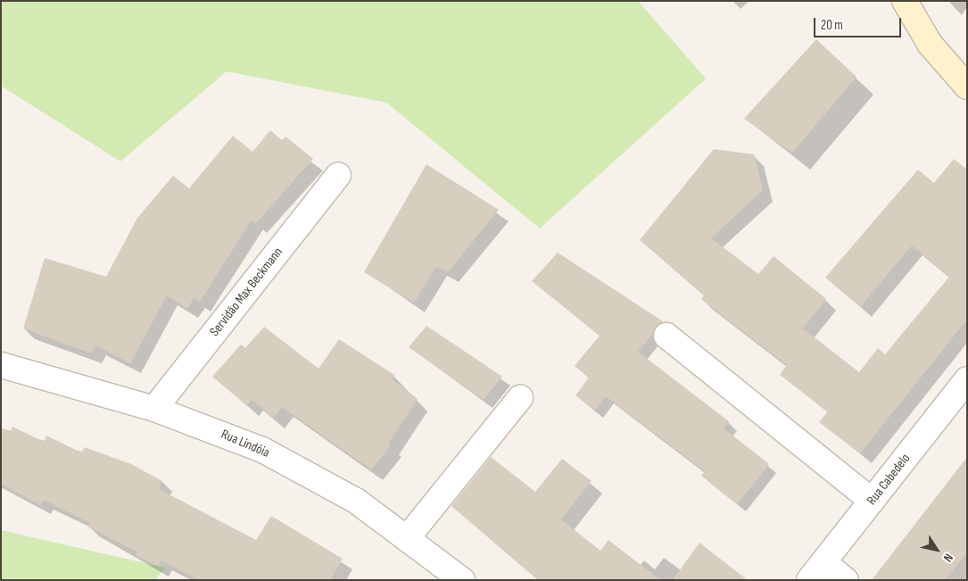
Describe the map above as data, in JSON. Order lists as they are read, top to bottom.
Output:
{
  "streets": {
    "street": ["Servidão Max Beckmann", "Rua Lindóia", "Rua Cabedelo"]
  },
  "crossings": [
    ["Servidão Max Beckmann", "Rua Lindóia"]
  ],
  "scale_bar": "20 m",
  "north": "bottom right"
}
